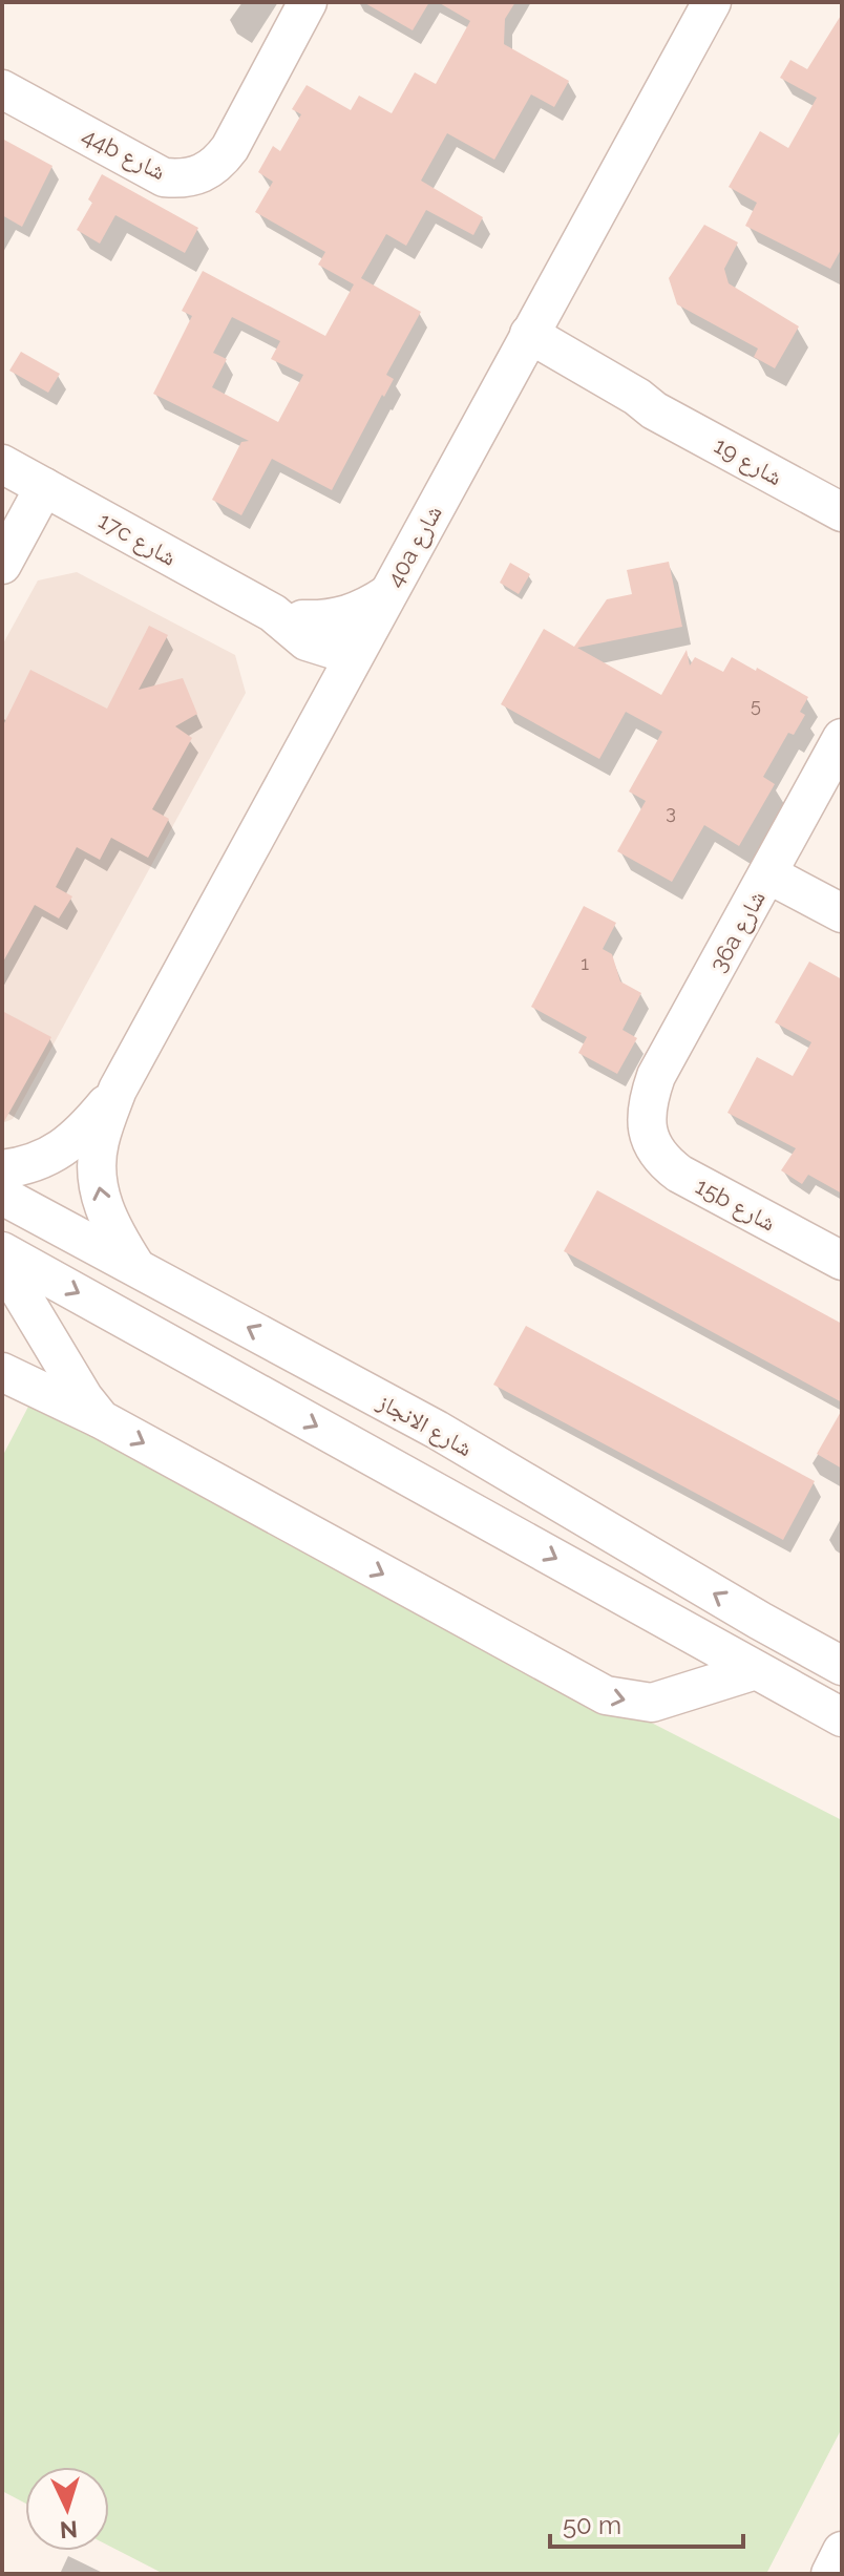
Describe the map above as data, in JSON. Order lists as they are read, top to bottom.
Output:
{
  "streets": {
    "street": [
      "44b شارع",
      "شارع 19",
      "17c شارع",
      "40a شارع",
      "36a شارع",
      "15b شارع",
      "شارع الانجاز"
    ]
  },
  "crossings": [
    ["شارع 19", "40a شارع"],
    ["17c شارع", "40a شارع"],
    ["40a شارع", "شارع الانجاز"],
    ["36a شارع", "15b شارع"]
  ],
  "house_numbers": ["5", "3", "1"],
  "scale_bar": "50 m",
  "north": "bottom"
}
